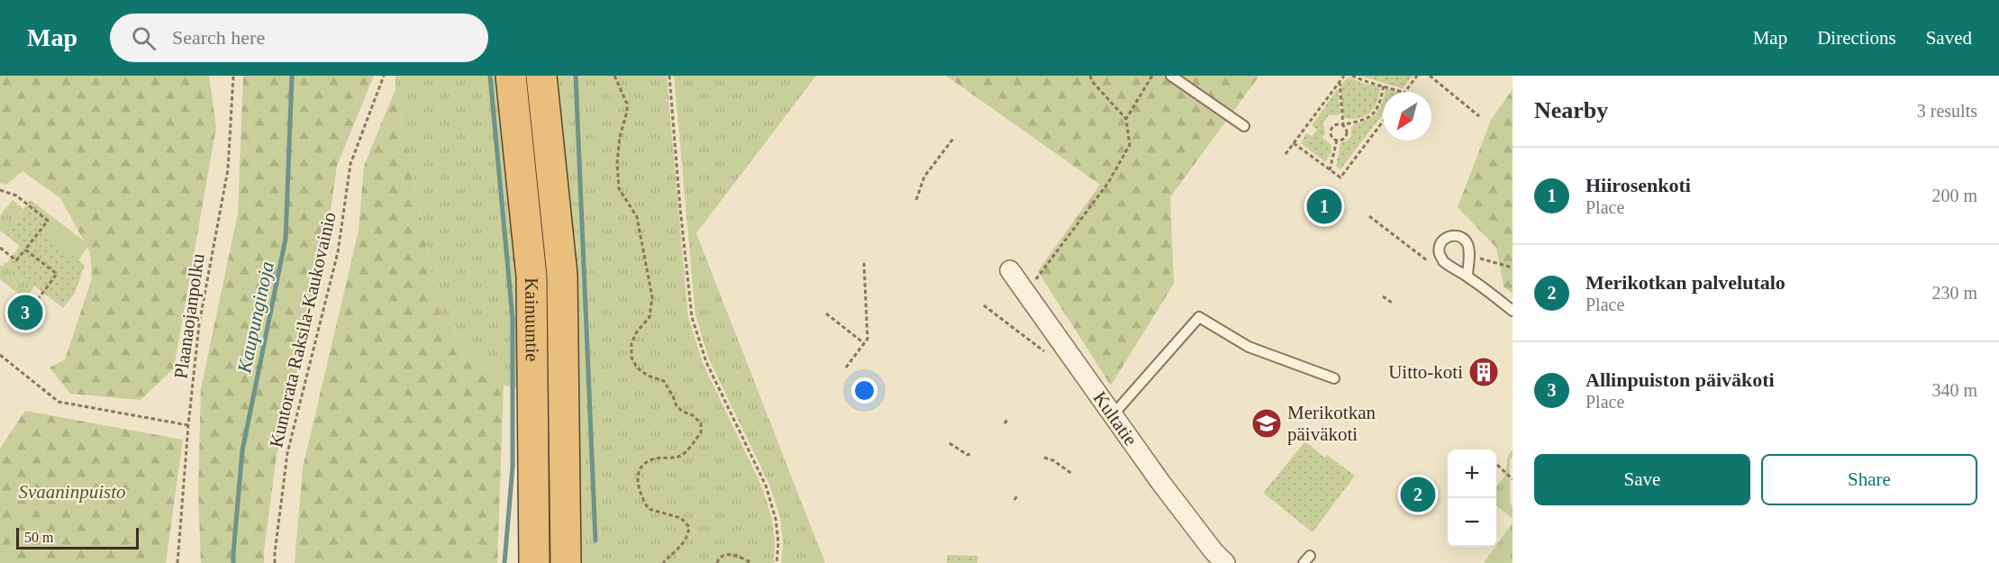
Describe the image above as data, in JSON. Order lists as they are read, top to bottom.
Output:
{
  "streets": {
    "highway": ["Kainuuntie"],
    "street": ["Kultatie"],
    "path": ["Plaanaojanpolku", "Kuntorata Raksila-Kaukovainio"]
  },
  "water": ["Kaupunginoja"],
  "parks": ["Svaaninpuisto"],
  "places": {
    "building": ["Uitto-koti"],
    "school or university": ["Merikotkan päiväkoti"]
  },
  "scale_bar": "50 m",
  "north": "bottom left",
  "page": {
    "header": "Map",
    "search": "Search here",
    "nav": ["Map", "Directions", "Saved"],
    "heading": ["Nearby", "3 results"],
    "list": [
      {
        "mark": "1",
        "name": "Hiirosenkoti",
        "note": "Place",
        "value": "200 m"
      },
      {
        "mark": "2",
        "name": "Merikotkan palvelutalo",
        "note": "Place",
        "value": "230 m"
      },
      {
        "mark": "3",
        "name": "Allinpuiston päiväkoti",
        "note": "Place",
        "value": "340 m"
      }
    ],
    "pins": ["1", "3", "2"],
    "buttons": ["Save", "Share"],
    "map_buttons": ["+", "−"],
    "scale": "50 m"
  }
}
